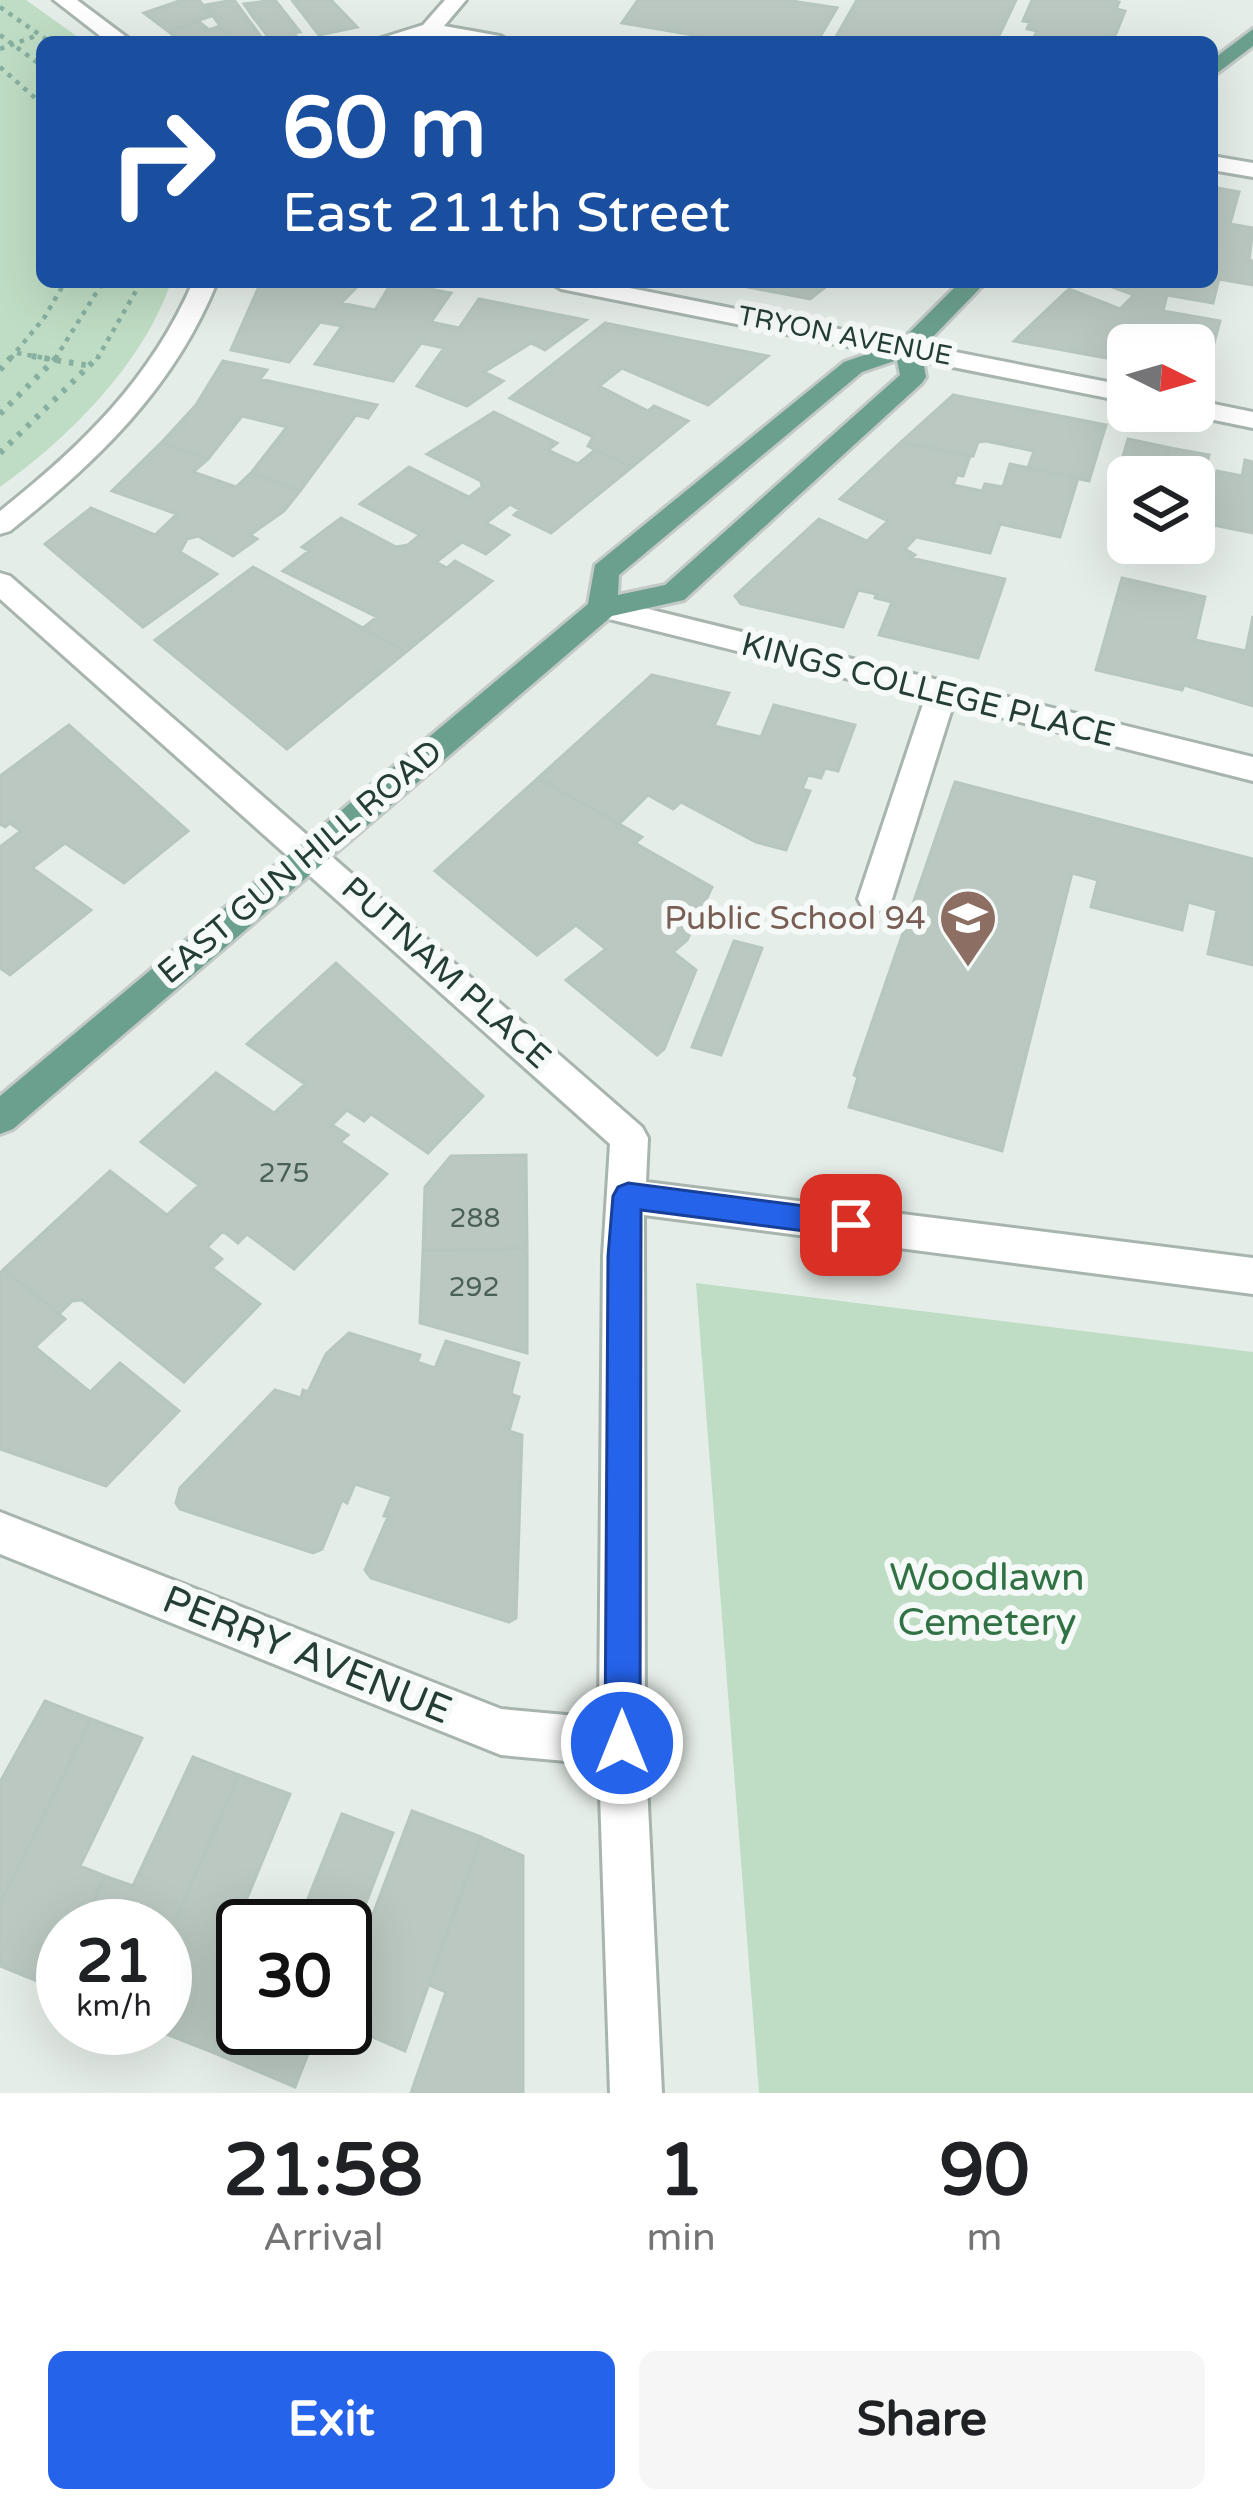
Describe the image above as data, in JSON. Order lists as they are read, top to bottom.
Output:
{
  "streets": {
    "main road": ["EAST GUN HILL ROAD"],
    "street": [
      "TRYON AVENUE",
      "KINGS COLLEGE PLACE",
      "PUTNAM PLACE",
      "PERRY AVENUE"
    ]
  },
  "crossings": [
    ["TRYON AVENUE", "EAST GUN HILL ROAD"],
    ["KINGS COLLEGE PLACE", "EAST GUN HILL ROAD"],
    ["EAST GUN HILL ROAD", "PUTNAM PLACE"],
    ["PUTNAM PLACE", "PERRY AVENUE"]
  ],
  "parks": ["Woodlawn Cemetery"],
  "places": {
    "school or university": ["Public School 94"]
  },
  "house_numbers": ["275", "288", "292"],
  "north": "right",
  "page": {
    "turn": ["60 m", "East 211th Street"],
    "speed": "21 km/h",
    "limit": "30",
    "eta": [
      "21:58",
      "Arrival",
      "1",
      "min",
      "90",
      "m"
    ],
    "buttons": ["Exit", "Share"]
  }
}
